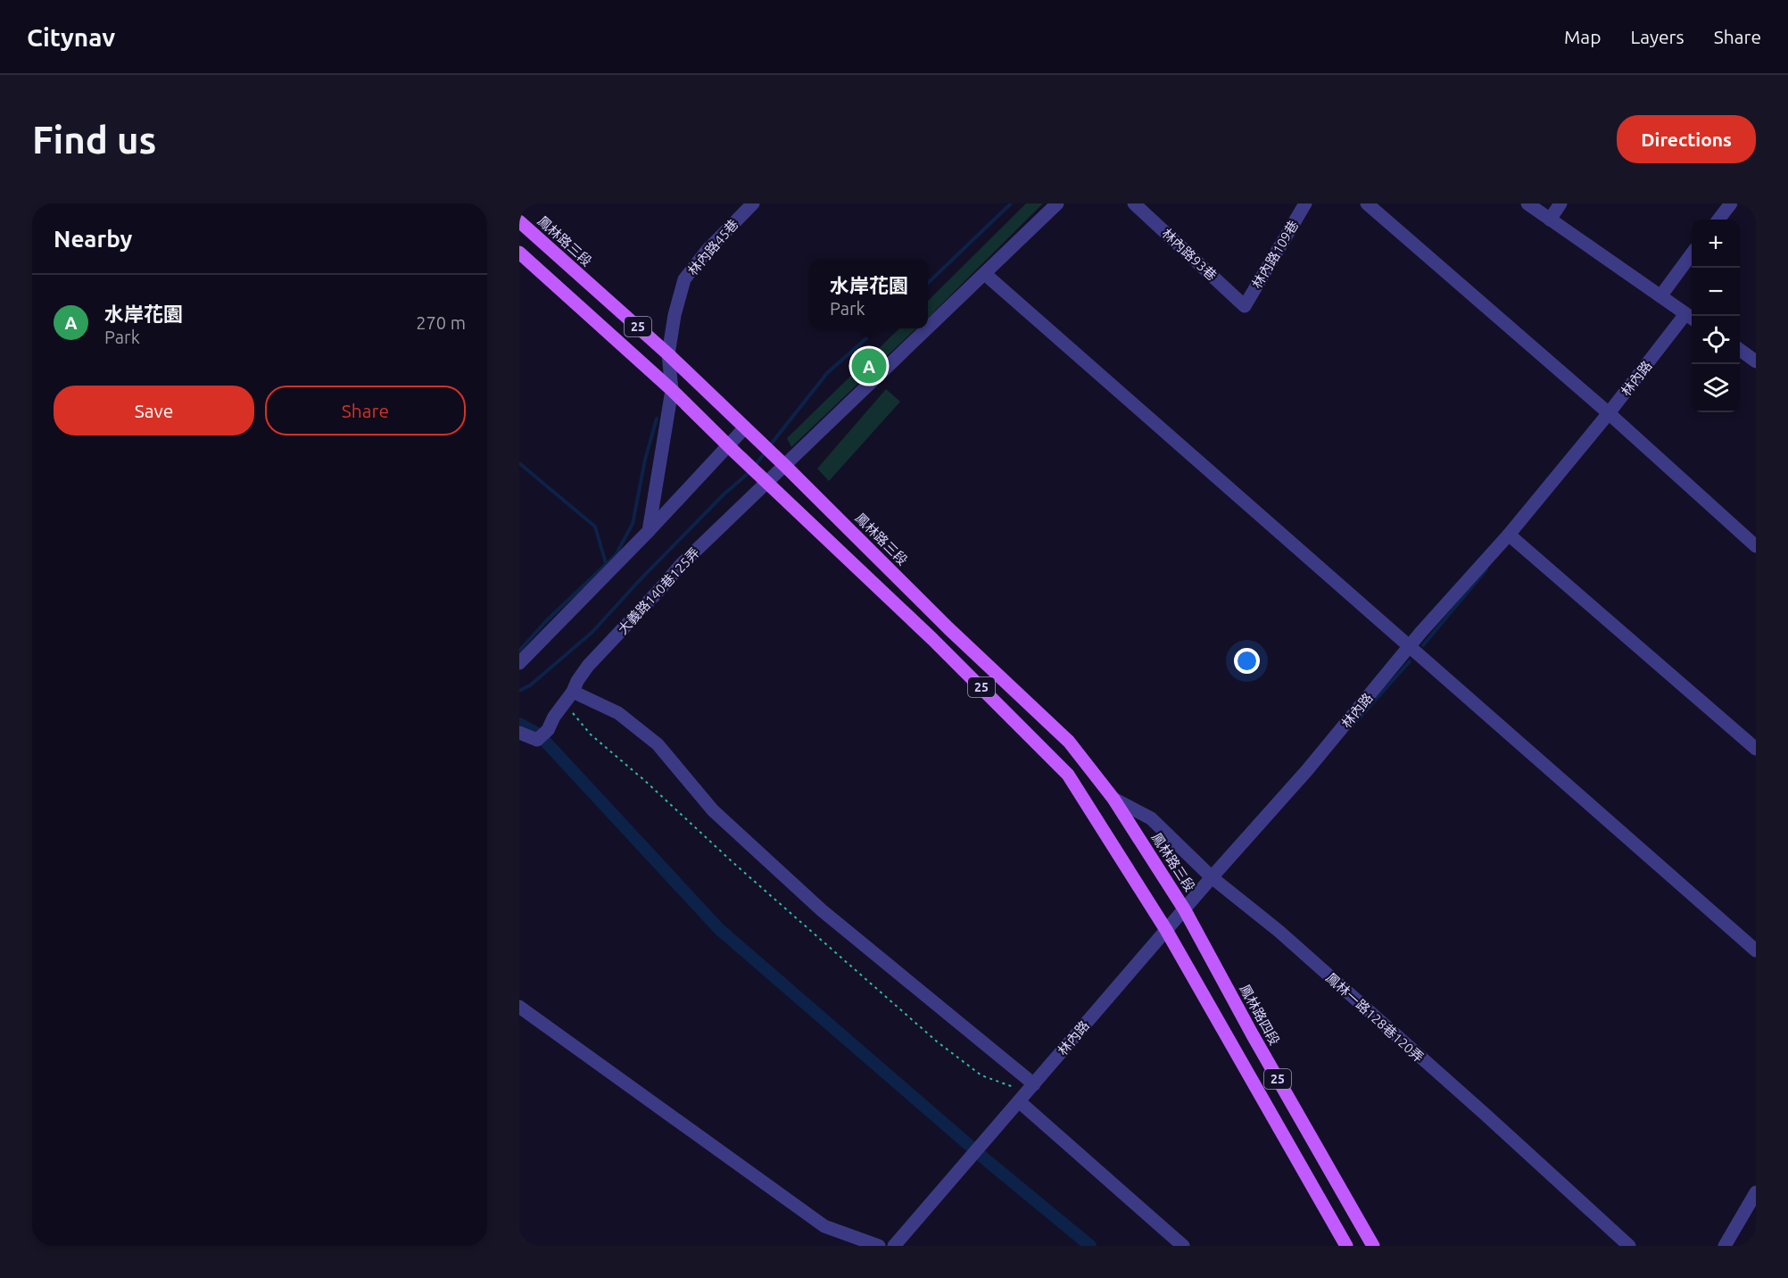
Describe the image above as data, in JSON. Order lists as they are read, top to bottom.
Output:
{
  "streets": {
    "main road": ["鳳林路三段", "25", "鳳林路四段"],
    "street": [
      "林內路45巷",
      "林內路93巷",
      "林內路109巷",
      "林內路",
      "大義路140巷125弄",
      "鳳林一路128巷120弄"
    ]
  },
  "crossings": [
    ["鳳林路三段", "林內路45巷"],
    ["鳳林路三段", "林內路"],
    ["鳳林路三段", "大義路140巷125弄"],
    ["鳳林路三段", "鳳林路四段"],
    ["鳳林路三段", "鳳林一路128巷120弄"],
    ["林內路45巷", "25"],
    ["林內路93巷", "林內路109巷"],
    ["25", "林內路"],
    ["25", "大義路140巷125弄"],
    ["林內路", "鳳林路四段"],
    ["林內路", "鳳林一路128巷120弄"]
  ],
  "page": {
    "header": "Citynav",
    "nav": ["Map", "Layers", "Share"],
    "buttons": [
      "Directions",
      ["Save", "Share"]
    ],
    "title": "Find us",
    "heading": "Nearby",
    "map_buttons": ["+", "−"],
    "popup": ["水岸花園", "Park"],
    "list": [
      {
        "mark": "A",
        "name": "水岸花園",
        "note": "Park",
        "value": "270 m"
      }
    ],
    "pins": "A"
  }
}
